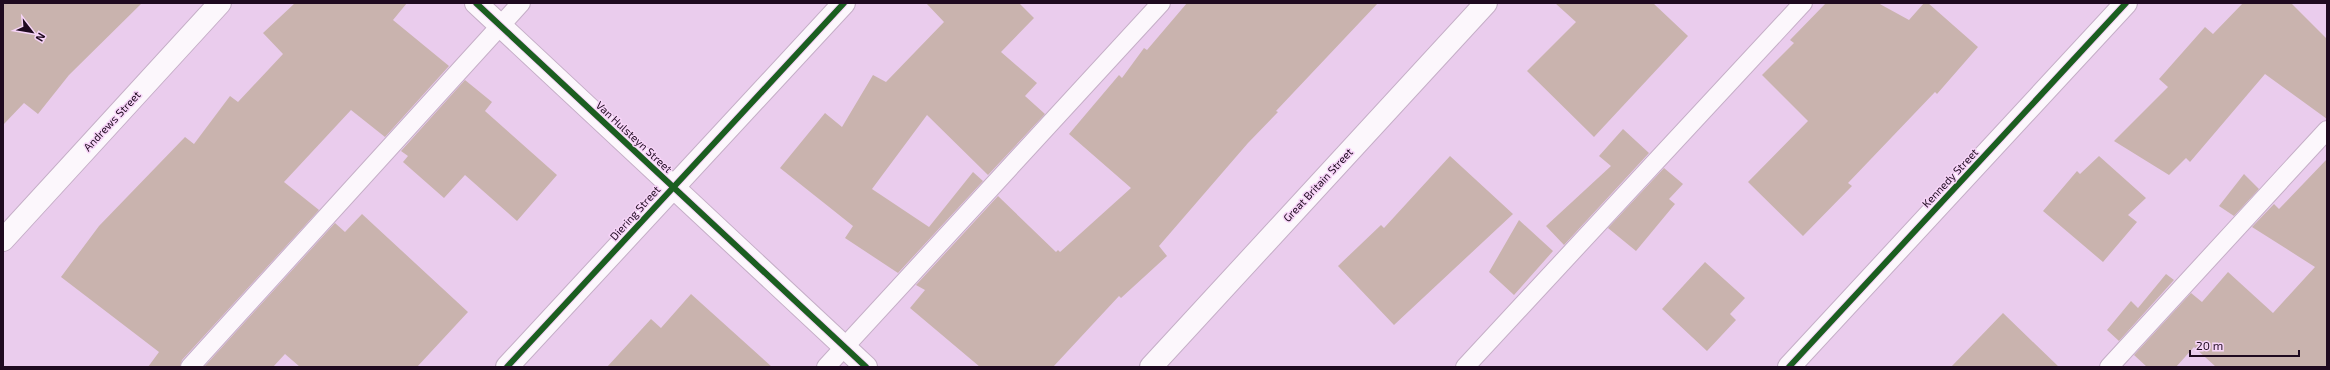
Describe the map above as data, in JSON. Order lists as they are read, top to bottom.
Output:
{
  "streets": {
    "street": [
      "Andrews Street",
      "Van Hulsteyn Street",
      "Kennedy Street",
      "Great Britain Street",
      "Diering Street"
    ]
  },
  "crossings": [
    ["Van Hulsteyn Street", "Diering Street"]
  ],
  "scale_bar": "20 m",
  "north": "bottom right"
}
